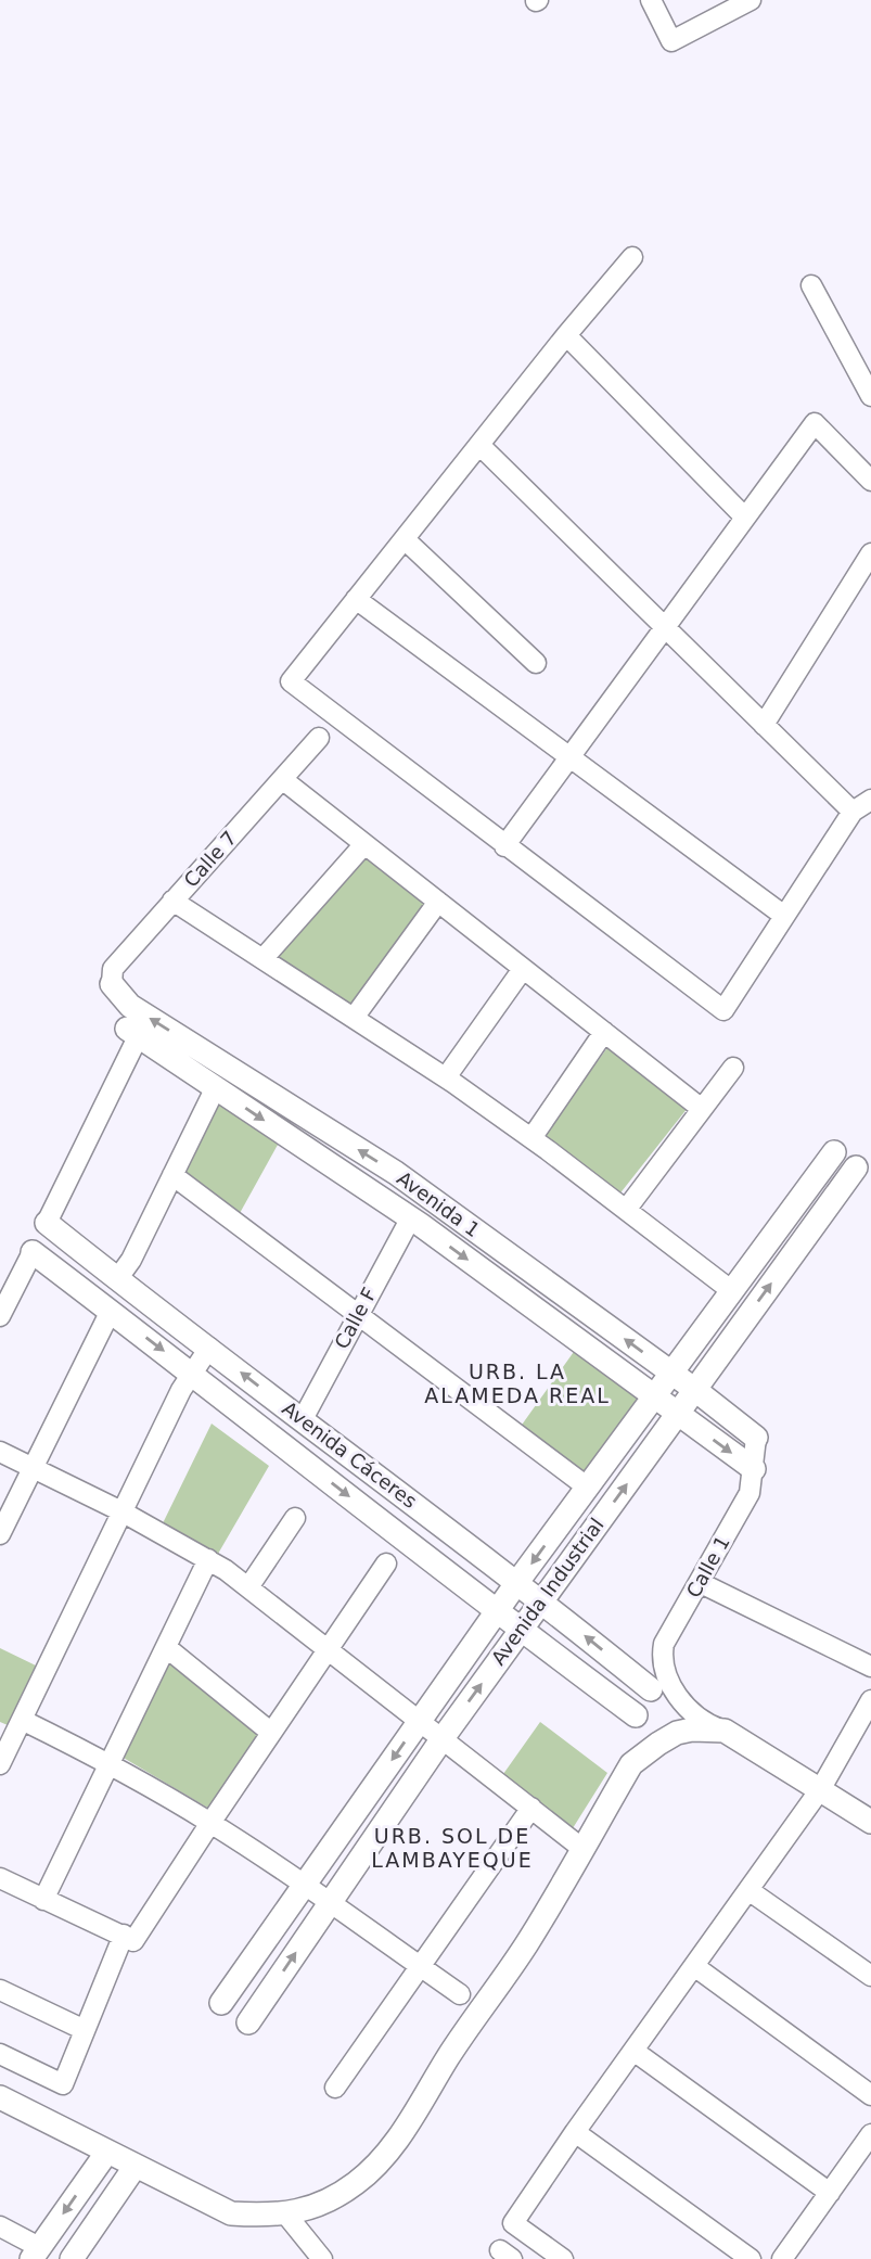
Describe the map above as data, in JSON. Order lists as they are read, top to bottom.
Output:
{
  "streets": {
    "street": [
      "Calle 7",
      "Avenida 1",
      "Calle F",
      "Avenida Cáceres",
      "Calle 1",
      "Avenida Industrial"
    ]
  },
  "crossings": [
    ["Calle 7", "Avenida 1"],
    ["Avenida 1", "Calle F"],
    ["Avenida 1", "Calle 1"],
    ["Avenida 1", "Avenida Industrial"],
    ["Calle F", "Avenida Cáceres"],
    ["Avenida Cáceres", "Avenida Industrial"]
  ],
  "districts": ["URB. LA ALAMEDA REAL", "URB. SOL DE LAMBAYEQUE"]
}
